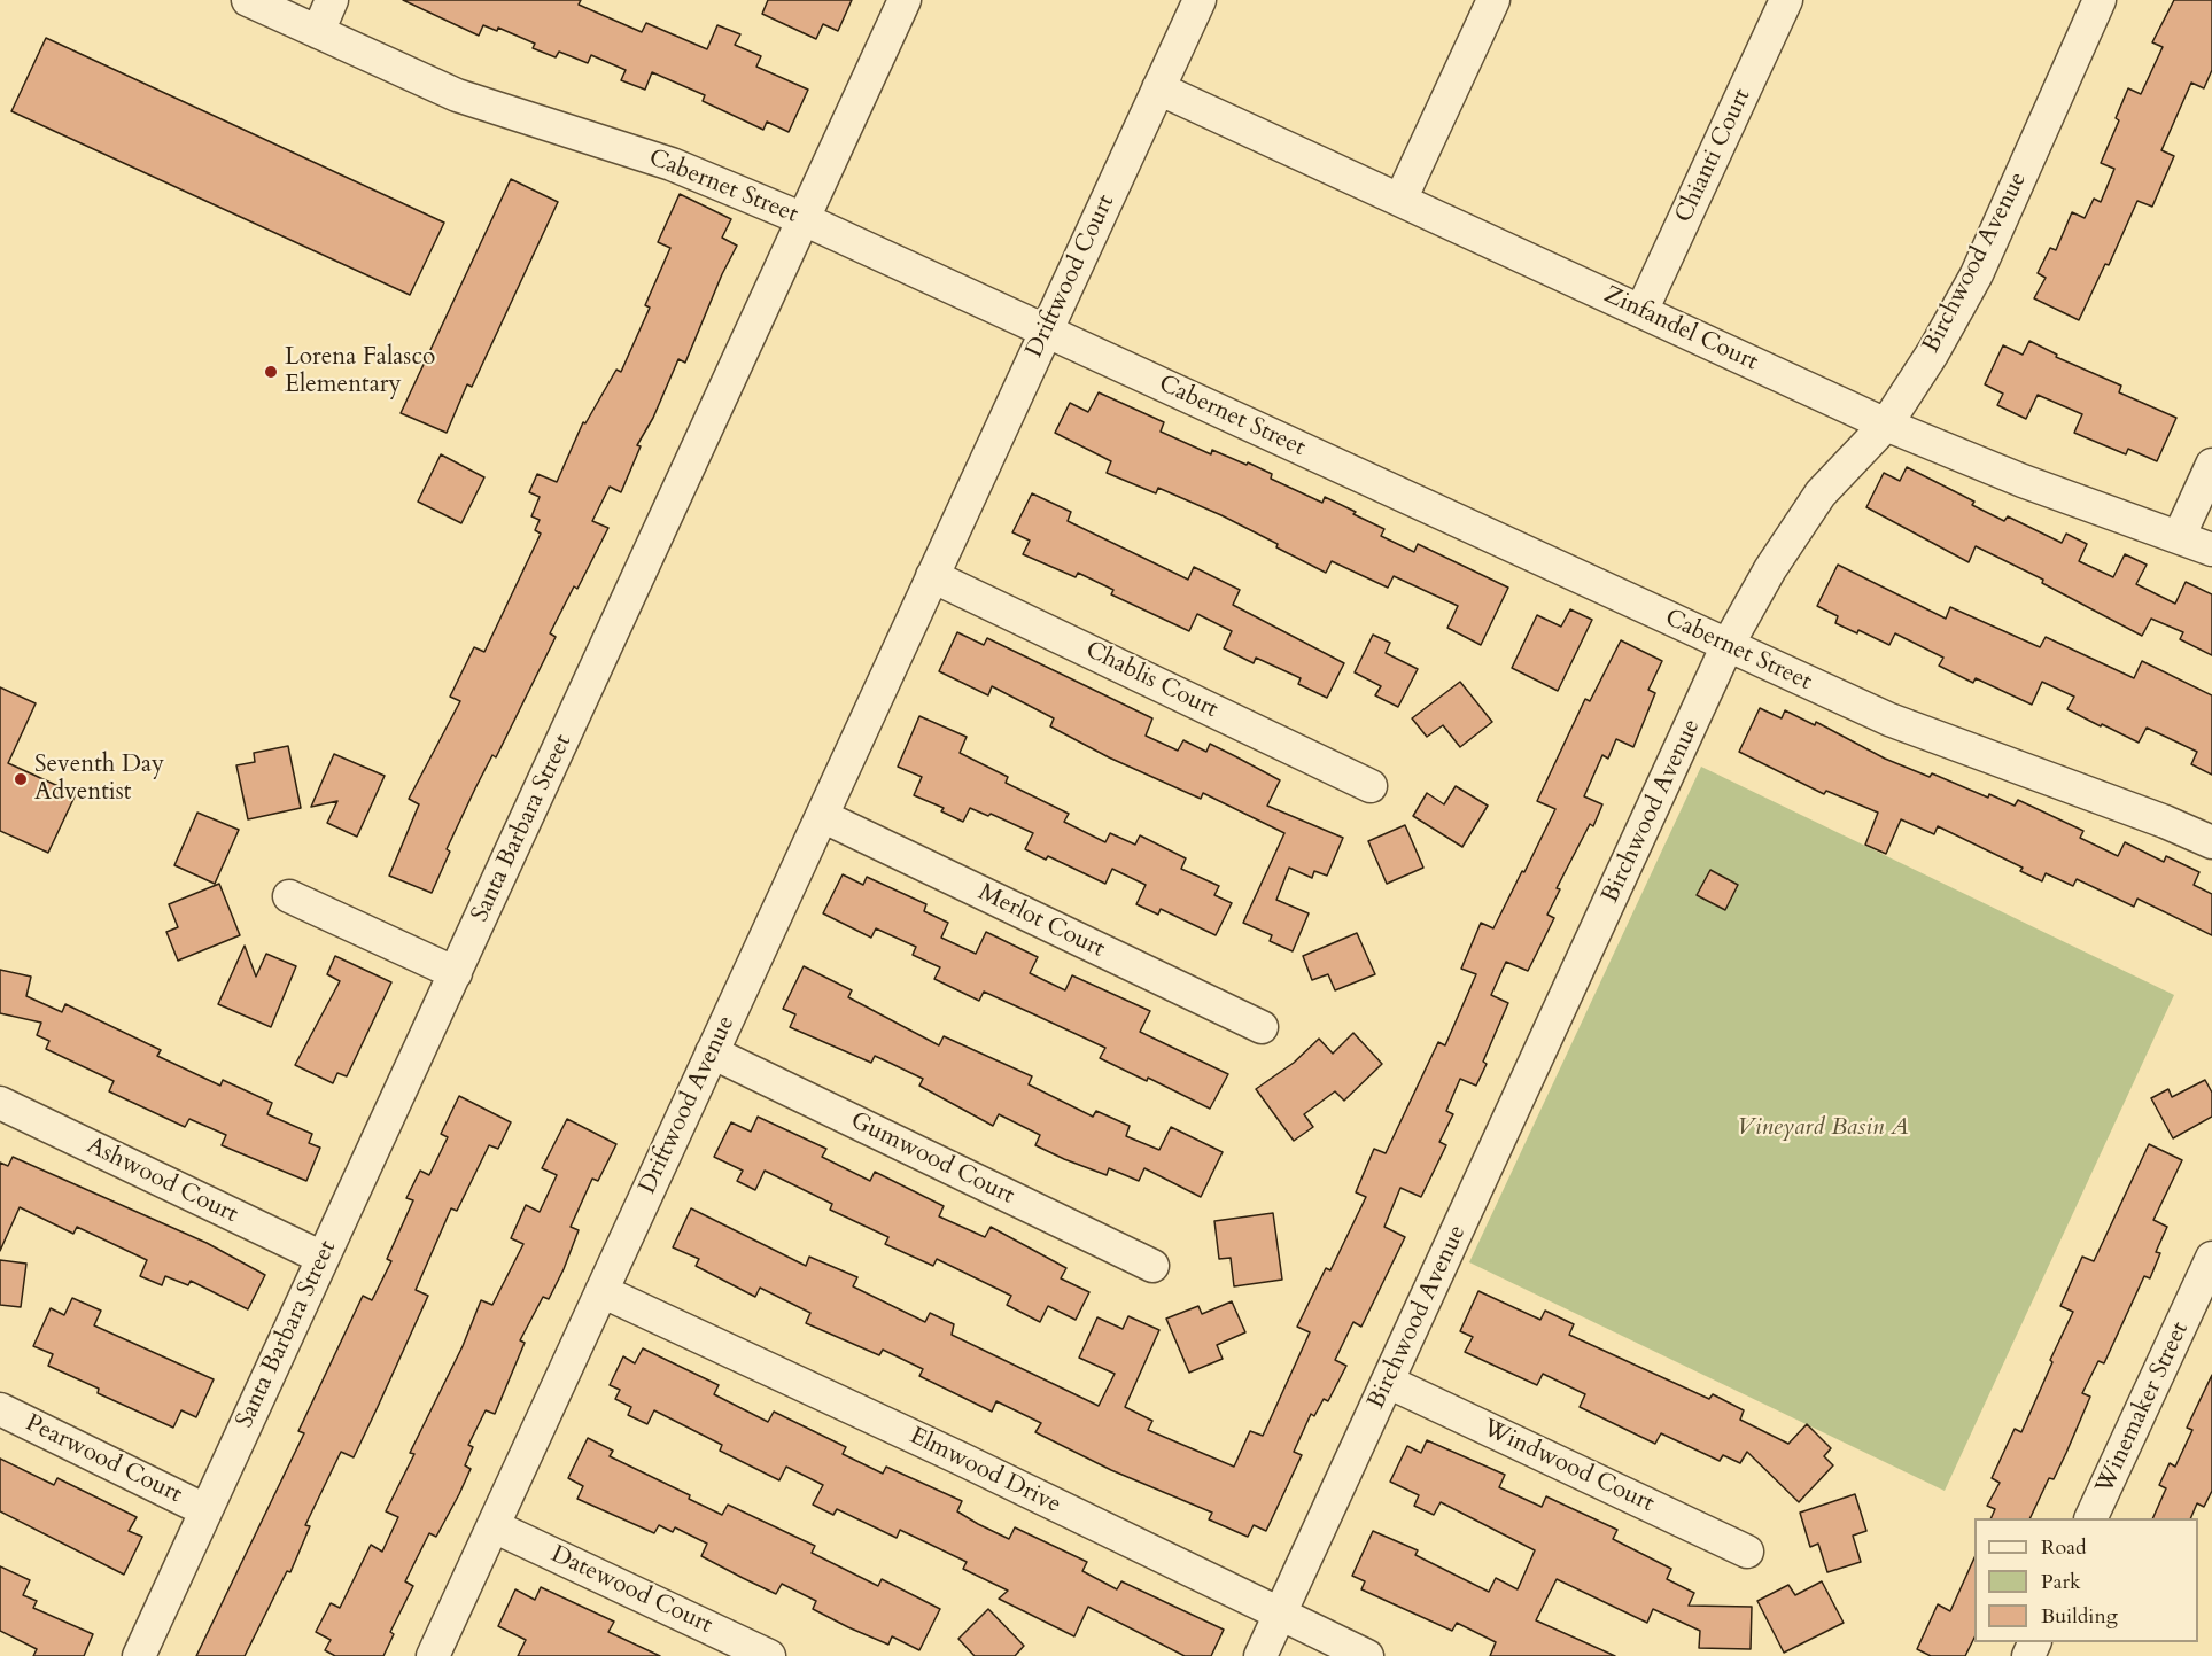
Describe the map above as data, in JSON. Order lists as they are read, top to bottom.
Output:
{
  "streets": {
    "street": [
      "Chianti Court",
      "Cabernet Street",
      "Birchwood Avenue",
      "Driftwood Court",
      "Zinfandel Court",
      "Chablis Court",
      "Santa Barbara Street",
      "Merlot Court",
      "Driftwood Avenue",
      "Gumwood Court",
      "Ashwood Court",
      "Winemaker Street",
      "Pearwood Court",
      "Windwood Court",
      "Elmwood Drive",
      "Datewood Court"
    ]
  },
  "crossings": [
    ["Chianti Court", "Zinfandel Court"],
    ["Cabernet Street", "Birchwood Avenue"],
    ["Cabernet Street", "Driftwood Court"],
    ["Cabernet Street", "Santa Barbara Street"],
    ["Birchwood Avenue", "Zinfandel Court"],
    ["Birchwood Avenue", "Windwood Court"],
    ["Birchwood Avenue", "Elmwood Drive"],
    ["Driftwood Court", "Zinfandel Court"],
    ["Driftwood Court", "Chablis Court"],
    ["Driftwood Court", "Driftwood Avenue"],
    ["Chablis Court", "Driftwood Avenue"],
    ["Santa Barbara Street", "Ashwood Court"],
    ["Santa Barbara Street", "Pearwood Court"],
    ["Merlot Court", "Driftwood Avenue"],
    ["Driftwood Avenue", "Gumwood Court"],
    ["Driftwood Avenue", "Elmwood Drive"],
    ["Driftwood Avenue", "Datewood Court"]
  ],
  "parks": ["Vineyard Basin A"],
  "places": ["Lorena Falasco Elementary", "Seventh Day Adventist"],
  "legend": ["Road", "Park", "Building"]
}
